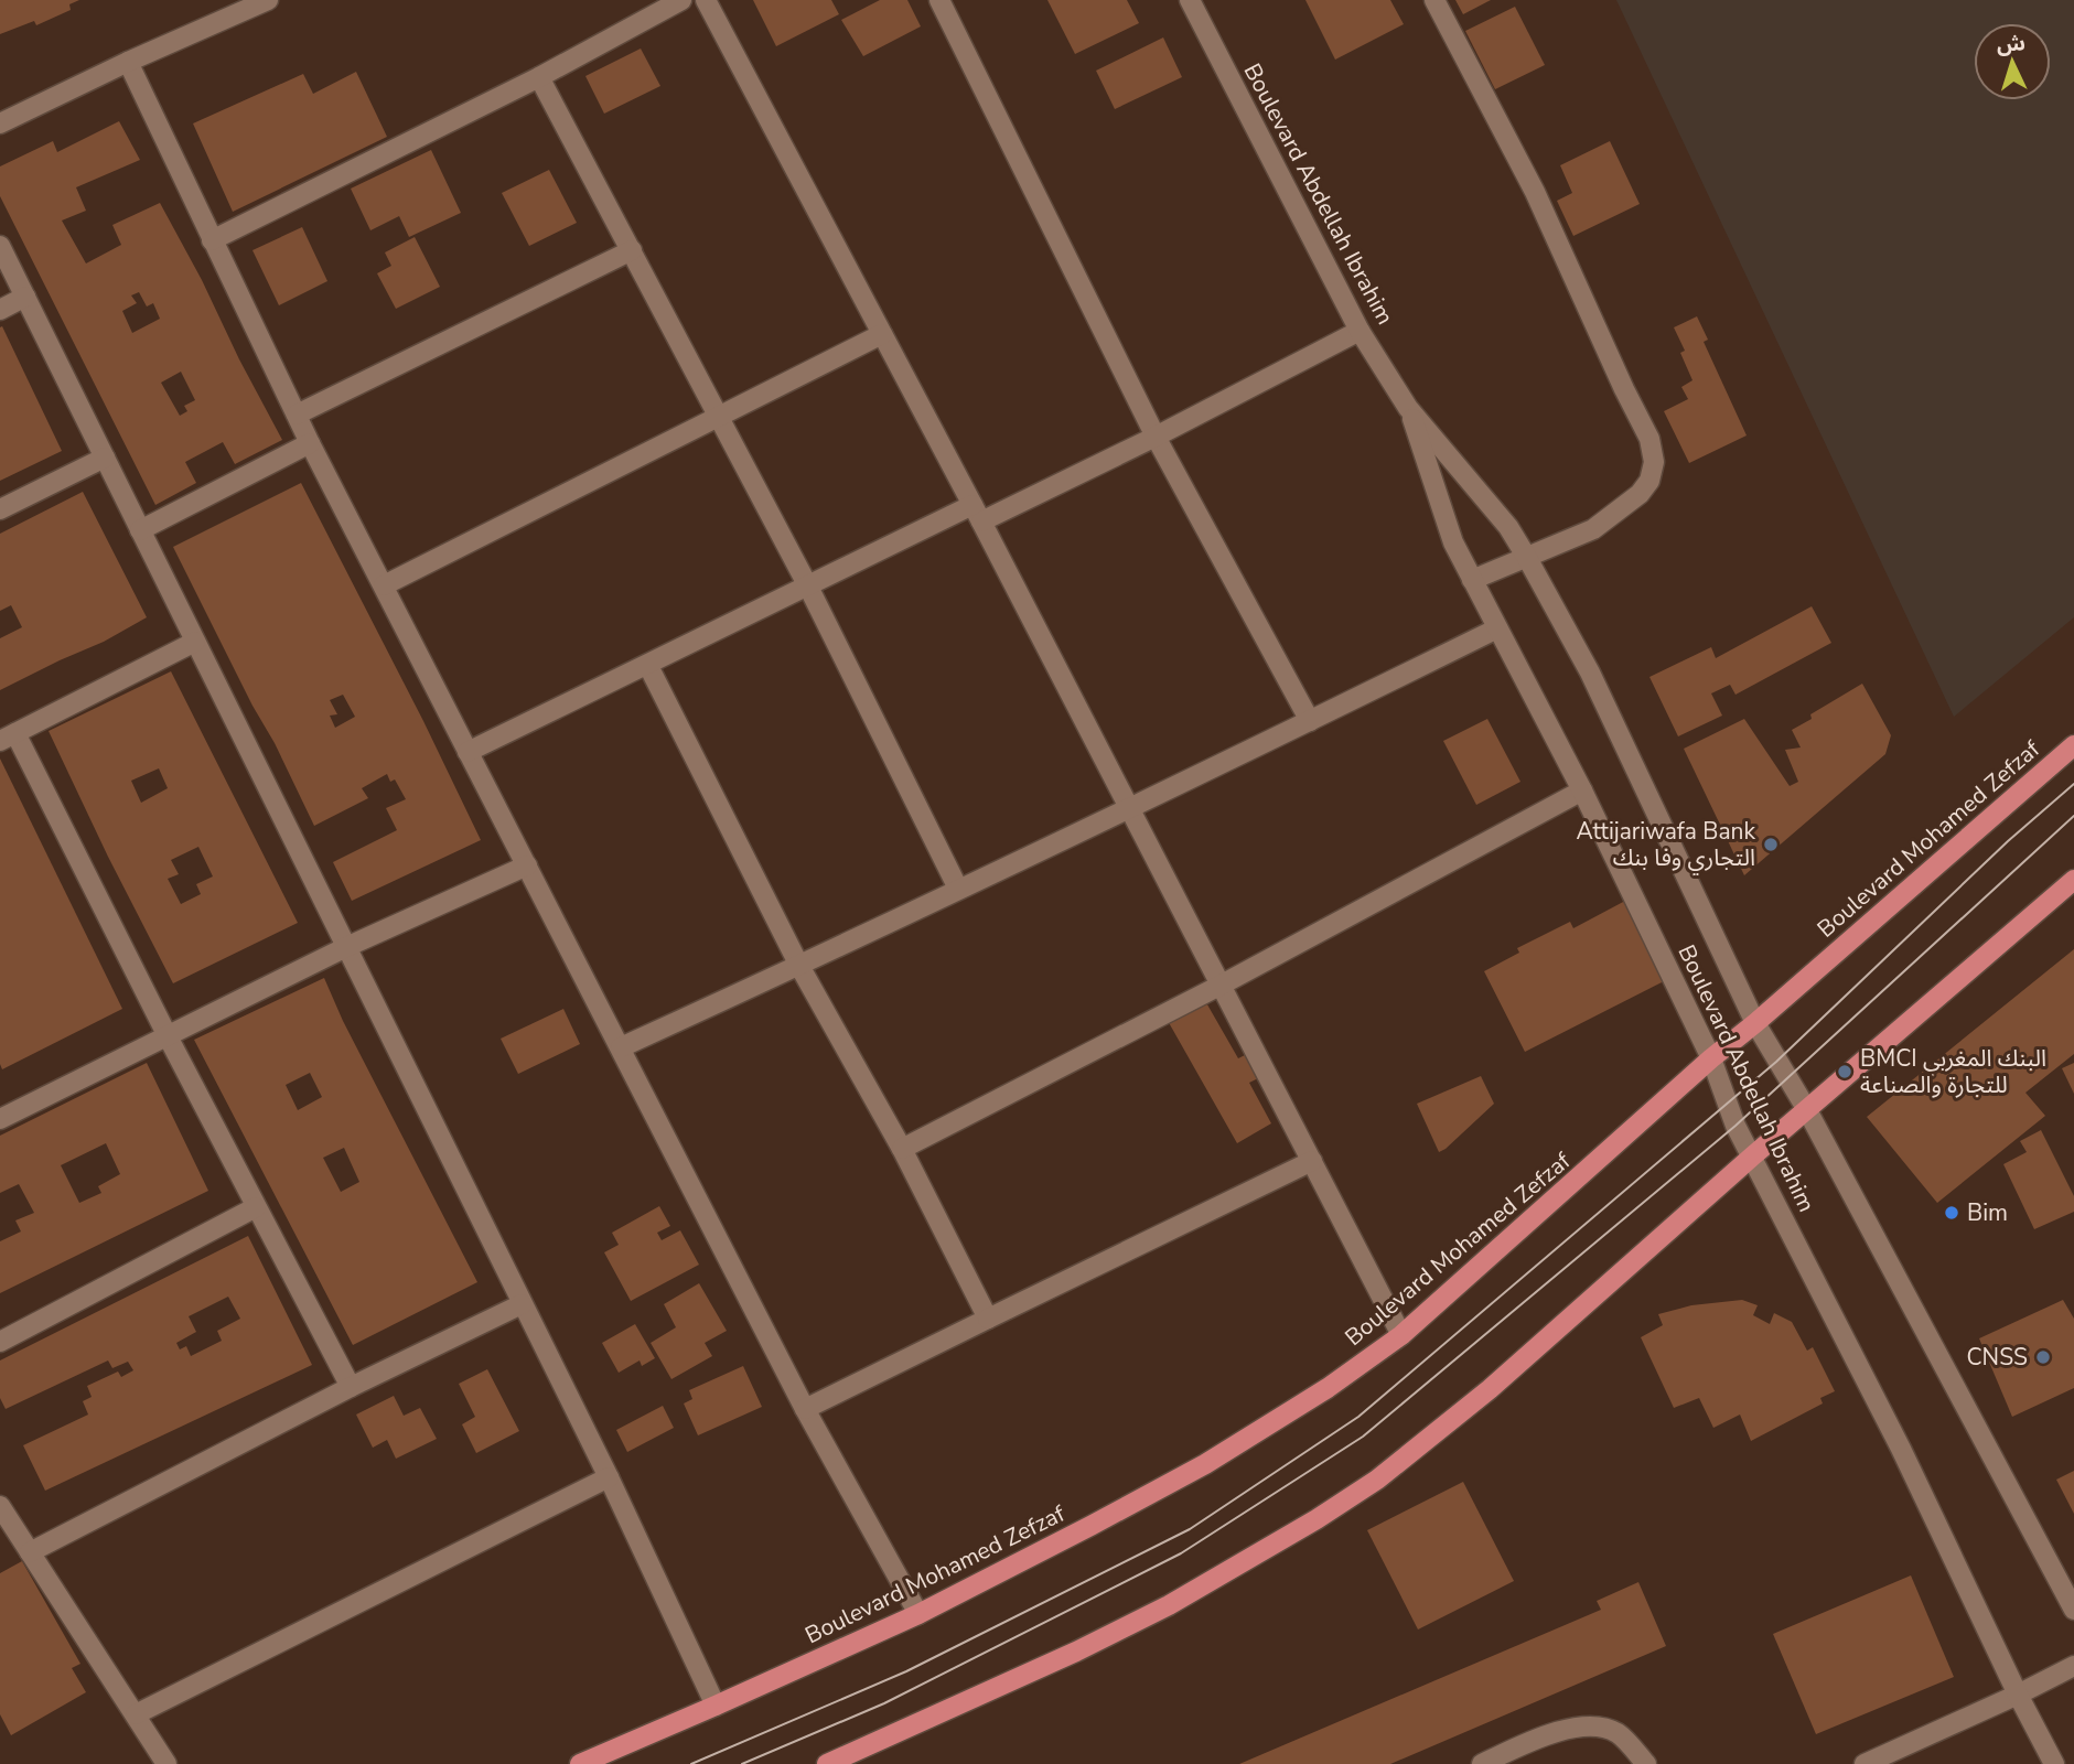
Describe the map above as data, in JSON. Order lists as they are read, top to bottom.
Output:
{
  "streets": {
    "main road": ["Boulevard Mohamed Zefzaf"],
    "street": ["Boulevard Abdellah Ibrahim"]
  },
  "crossings": [
    ["Boulevard Abdellah Ibrahim", "Boulevard Mohamed Zefzaf"]
  ],
  "places": [
    "Attijariwafa Bank التجاري وفا بنك",
    "BMCI البنك المغربي للتجارة والصناعة",
    "Bim",
    "CNSS"
  ],
  "north": "top"
}
